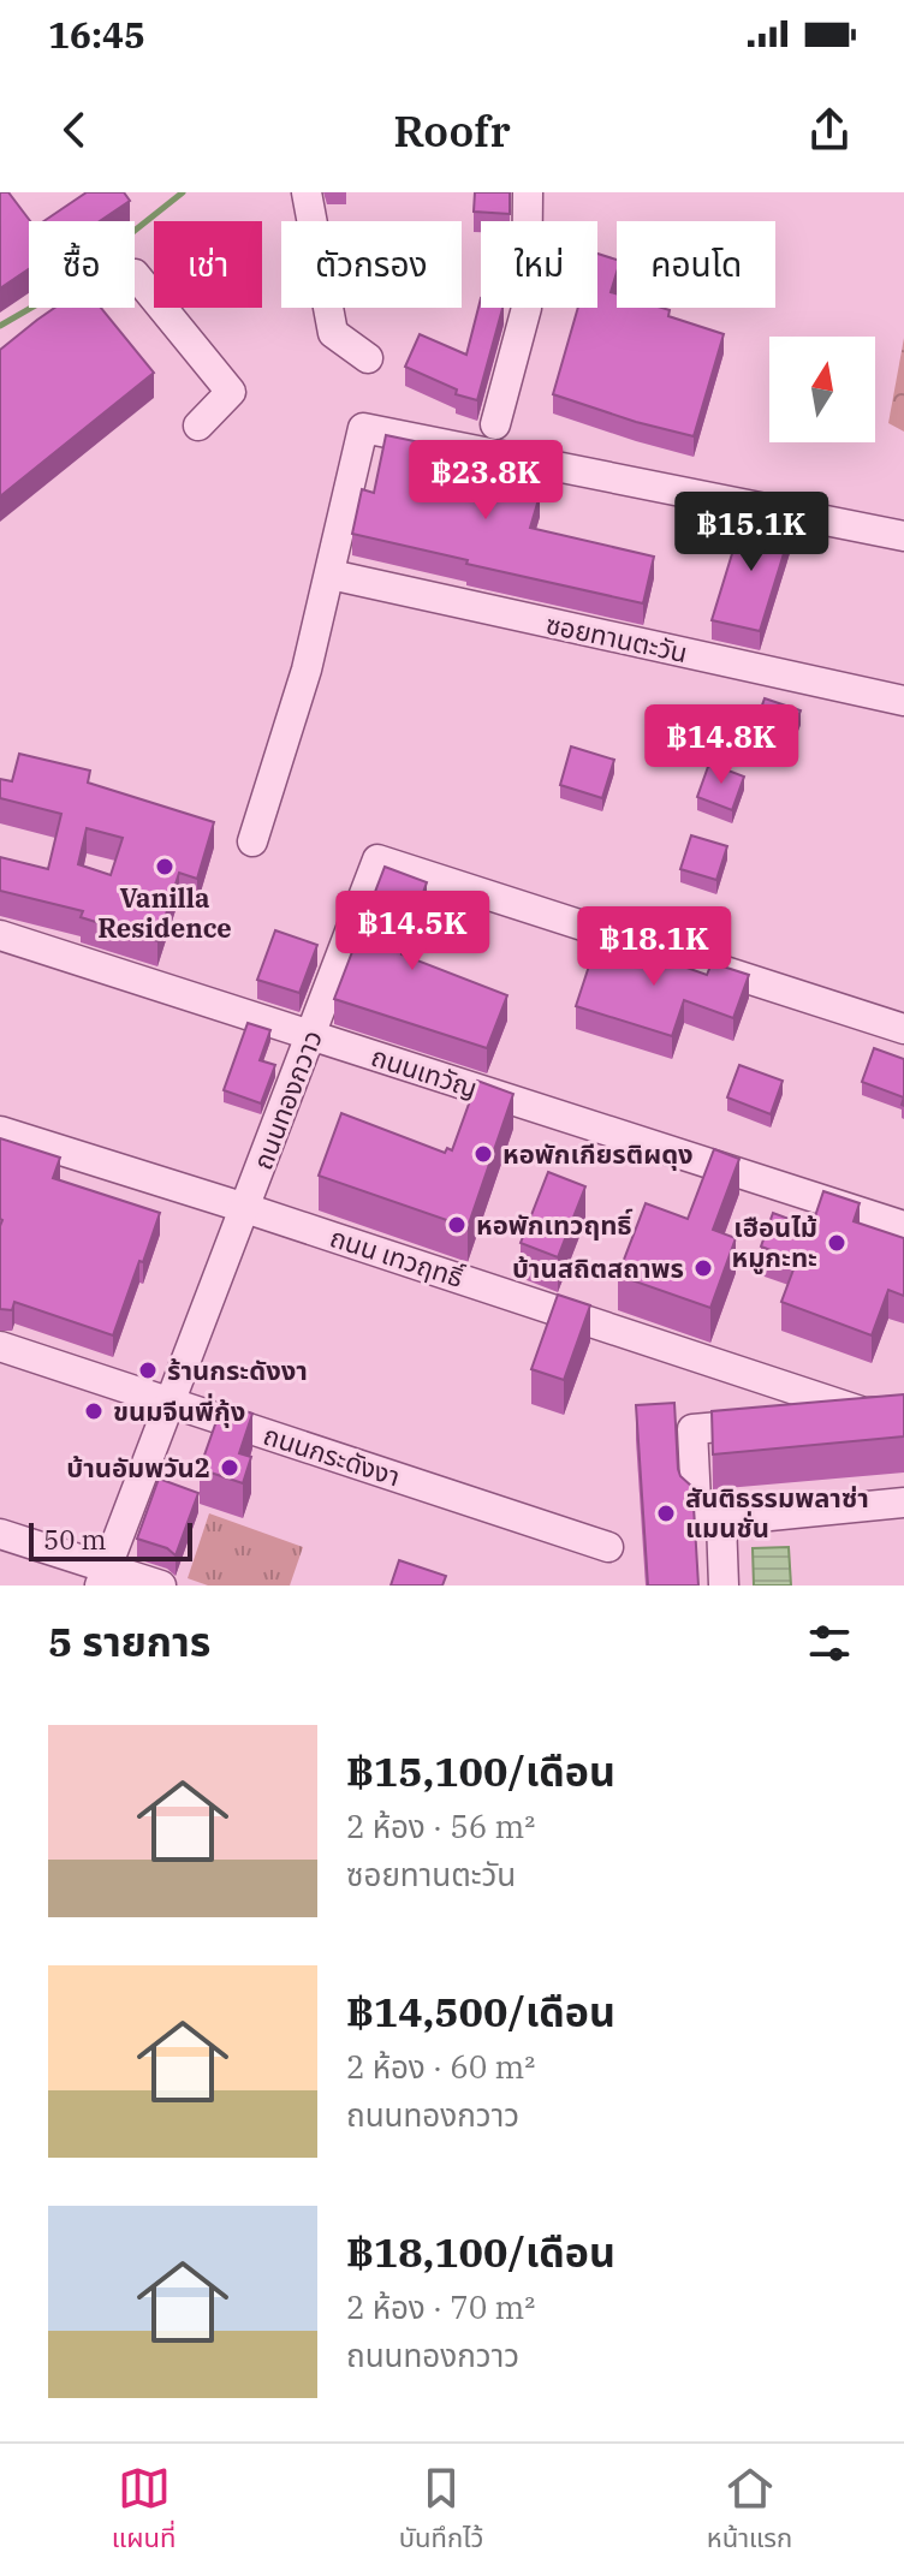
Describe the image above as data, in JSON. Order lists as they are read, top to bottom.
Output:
{
  "streets": {
    "street": [
      "ซอยทานตะวัน",
      "ถนนเทวัญ",
      "ถนนทองกวาว",
      "ถนน เทวฤทธิ์",
      "ถนนกระดังงา"
    ]
  },
  "crossings": [
    ["ถนนเทวัญ", "ถนนทองกวาว"],
    ["ถนนทองกวาว", "ถนน เทวฤทธิ์"],
    ["ถนนทองกวาว", "ถนนกระดังงา"]
  ],
  "places": [
    "Vanilla Residence",
    "หอพักเกียรติผดุง",
    "หอพักเทวฤทธิ์",
    "เฮือนไม้ หมูกะทะ",
    "บ้านสถิตสถาพร",
    "ร้านกระดังงา",
    "ขนมจีนพี่กุ้ง",
    "บ้านอัมพวัน2",
    "สันติธรรมพลาซ่า แมนชั่น"
  ],
  "scale_bar": "50 m",
  "north": "top",
  "page": {
    "status": "16:45",
    "header": "Roofr",
    "chip": [
      "ซื้อ",
      "เช่า",
      "ตัวกรอง",
      "ใหม่",
      "คอนโด"
    ],
    "price": [
      "฿23.8K",
      "฿15.1K",
      "฿14.8K",
      "฿14.5K",
      "฿18.1K"
    ],
    "scale": "50 m",
    "heading": "5 รายการ",
    "list": [
      {
        "name": "฿15,100/เดือน",
        "note": "2 ห้อง · 56 m² · ซอยทานตะวัน"
      },
      {
        "name": "฿14,500/เดือน",
        "note": "2 ห้อง · 60 m² · ถนนทองกวาว"
      },
      {
        "name": "฿18,100/เดือน",
        "note": "2 ห้อง · 70 m² · ถนนทองกวาว"
      }
    ],
    "tabs": ["แผนที่", "บันทึกไว้", "หน้าแรก"]
  }
}
